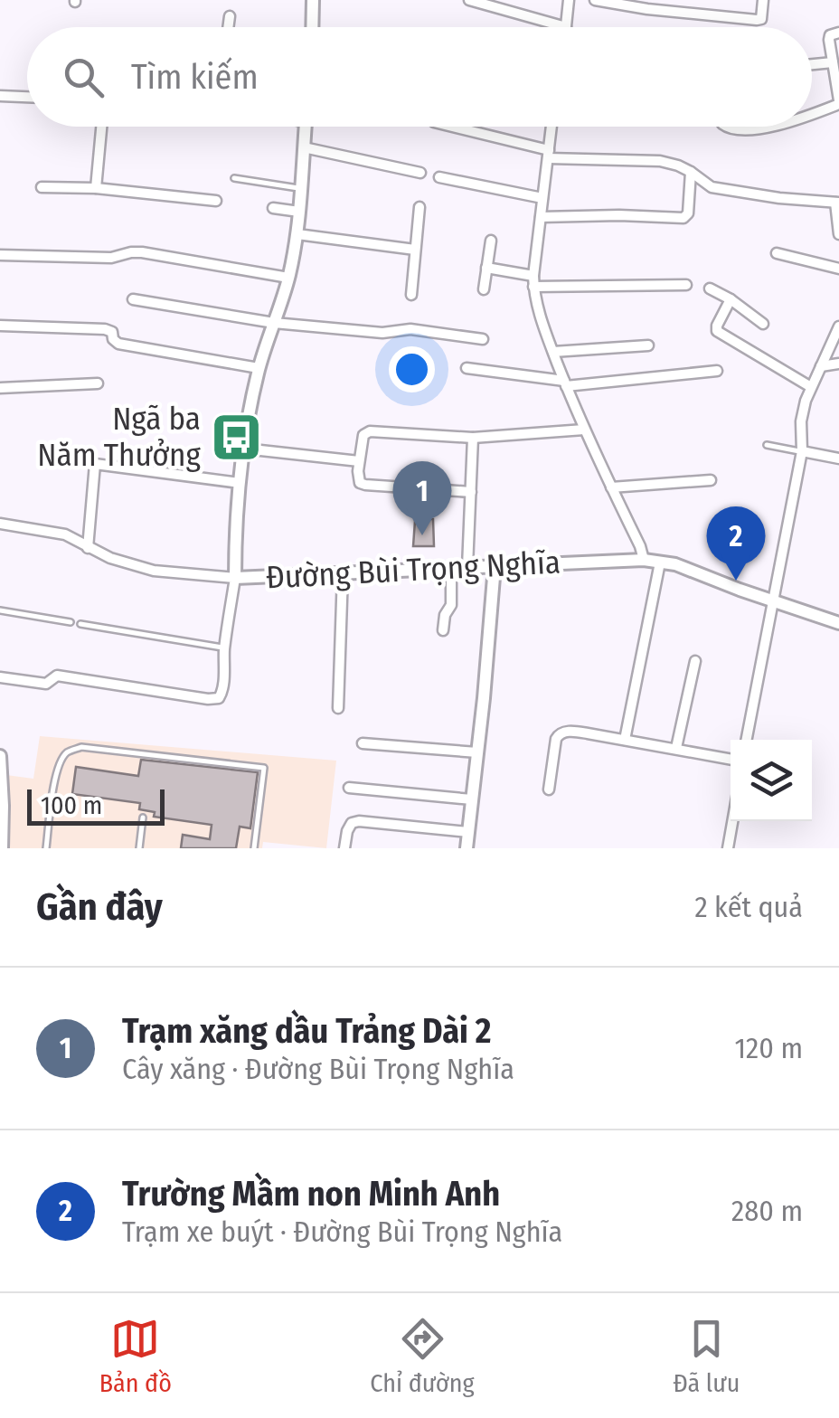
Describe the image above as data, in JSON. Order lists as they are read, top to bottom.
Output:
{
  "streets": {
    "street": ["Đường Bùi Trọng Nghĩa"]
  },
  "places": {
    "bus stop": ["Ngã ba Năm Thưởng"]
  },
  "scale_bar": "100 m",
  "page": {
    "search": "Tìm kiếm",
    "pins": ["1", "2"],
    "scale": "100 m",
    "heading": ["Gần đây", "2 kết quả"],
    "list": [
      {
        "mark": "1",
        "name": "Trạm xăng dầu Trảng Dài 2",
        "note": "Cây xăng · Đường Bùi Trọng Nghĩa",
        "value": "120 m"
      },
      {
        "mark": "2",
        "name": "Trường Mầm non Minh Anh",
        "note": "Trạm xe buýt · Đường Bùi Trọng Nghĩa",
        "value": "280 m"
      }
    ],
    "nav": ["Bản đồ", "Chỉ đường", "Đã lưu"]
  }
}
